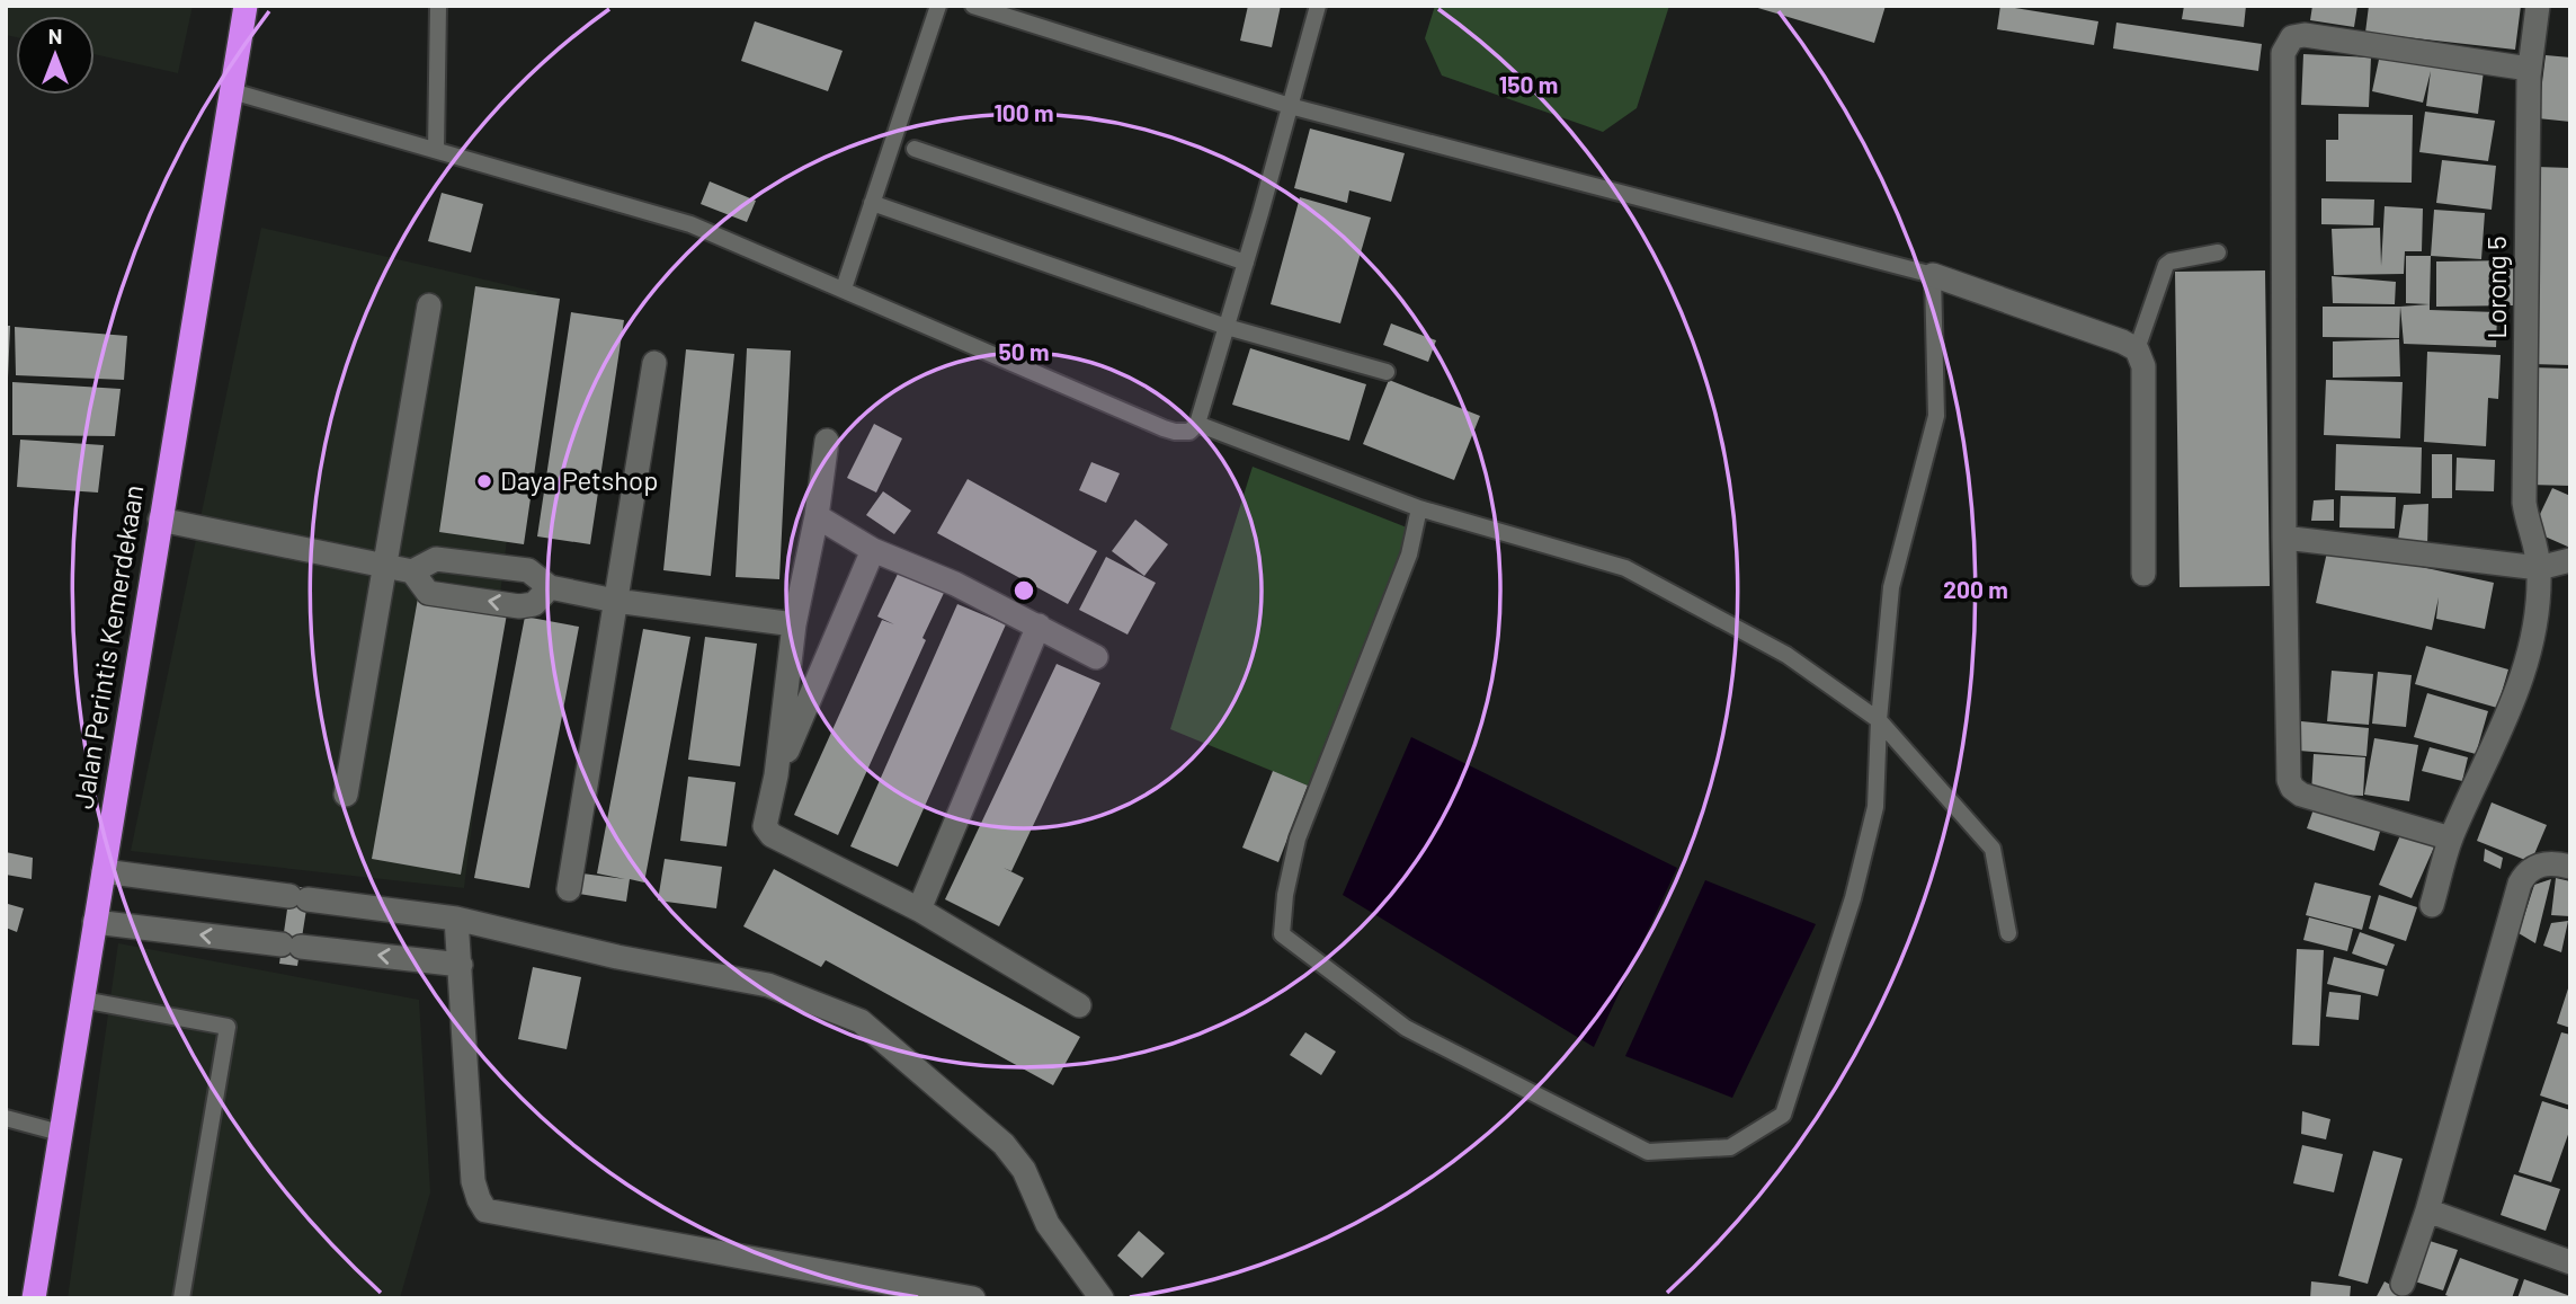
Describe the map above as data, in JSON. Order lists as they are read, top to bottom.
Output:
{
  "streets": {
    "highway": ["Jalan Perintis Kemerdekaan"],
    "street": ["Lorong 5"]
  },
  "places": ["Daya Petshop"],
  "north": "top",
  "rings": [
    "150 m",
    "100 m",
    "50 m",
    "200 m"
  ]
}
